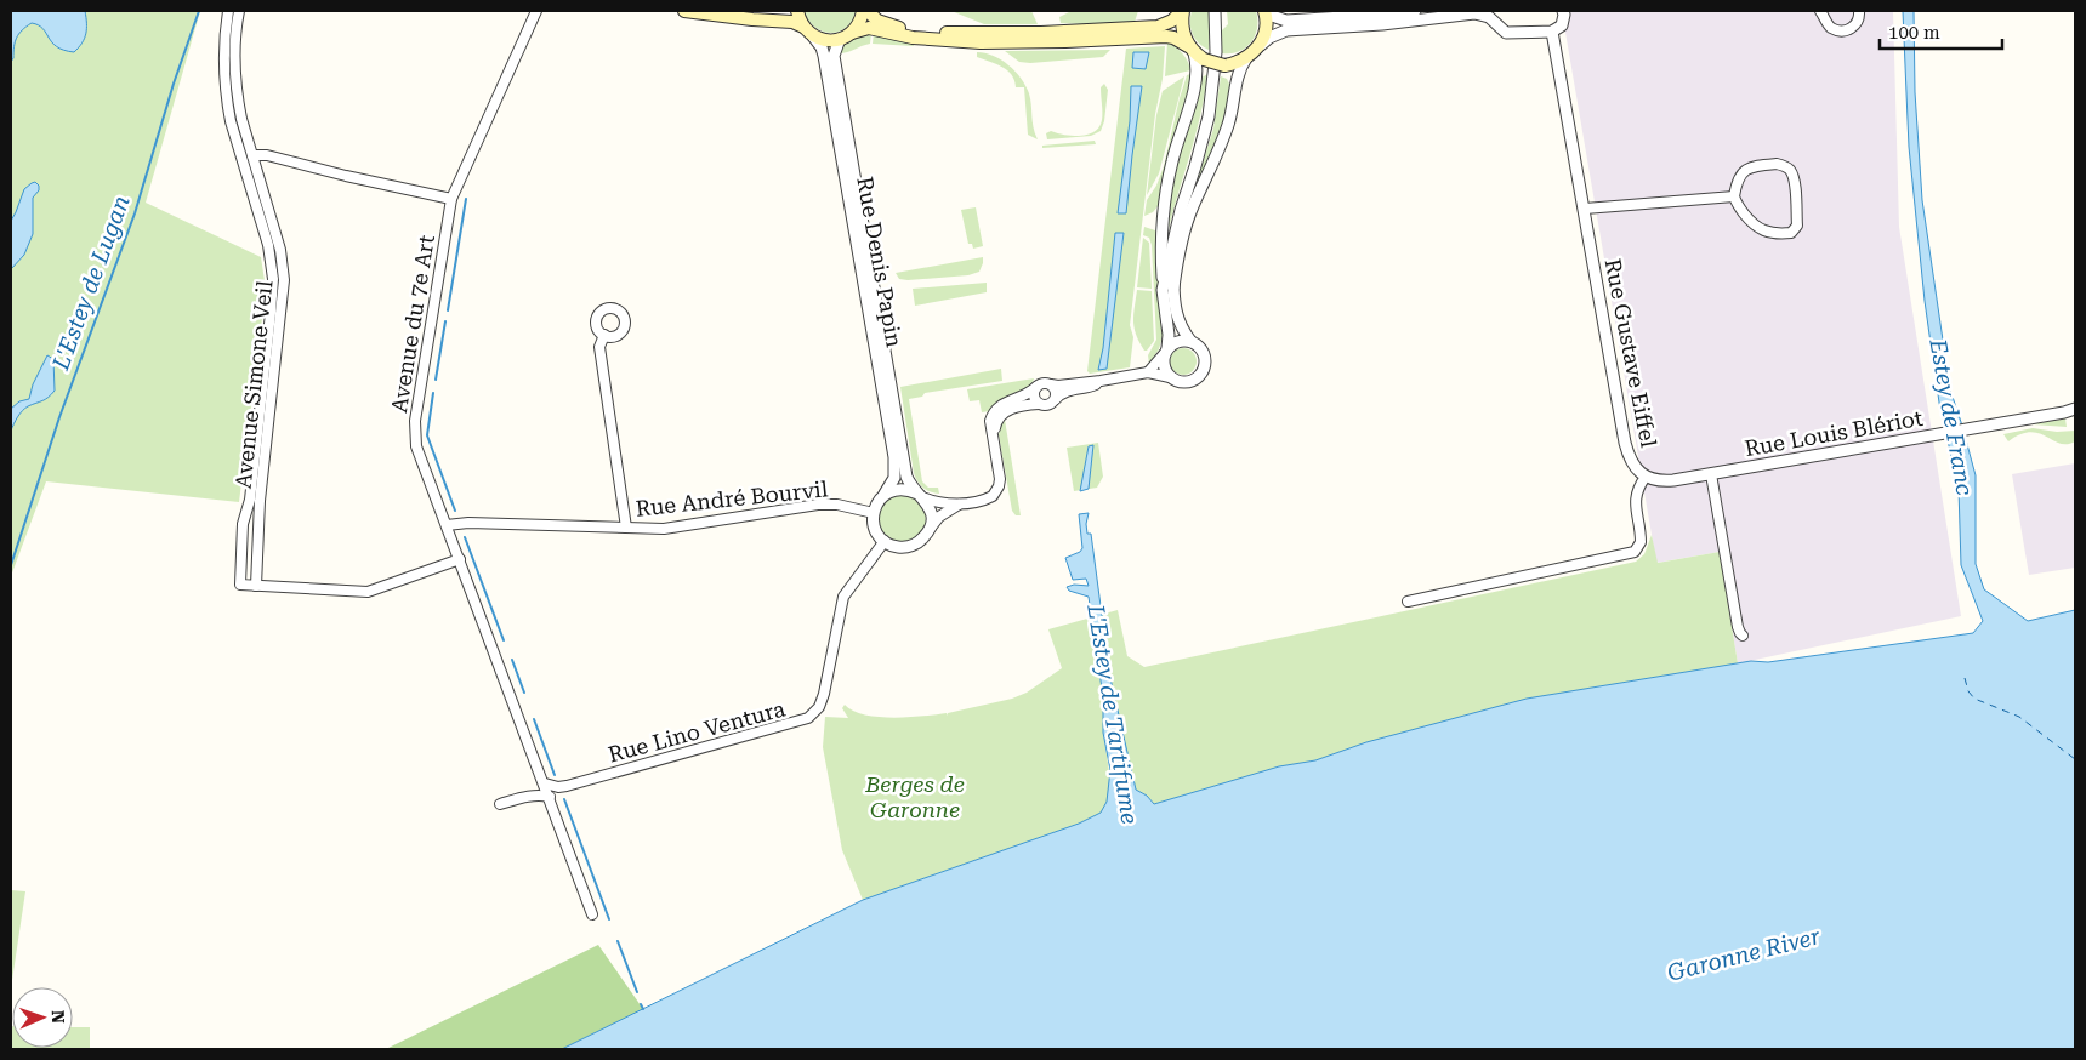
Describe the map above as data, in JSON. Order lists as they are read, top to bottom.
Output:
{
  "streets": {
    "street": [
      "Rue Denis Papin",
      "Avenue du 7e Art",
      "Rue Gustave Eiffel",
      "Avenue Simone Veil",
      "Rue Louis Blériot",
      "Rue André Bourvil",
      "Rue Lino Ventura"
    ]
  },
  "crossings": [
    ["Rue Denis Papin", "Rue André Bourvil"],
    ["Rue Denis Papin", "Rue Lino Ventura"],
    ["Avenue du 7e Art", "Rue André Bourvil"],
    ["Avenue du 7e Art", "Rue Lino Ventura"],
    ["Rue Gustave Eiffel", "Rue Louis Blériot"],
    ["Rue André Bourvil", "Rue Lino Ventura"]
  ],
  "water": [
    "L'Estey de Lugan",
    "Estey de Franc",
    "L'Estey de Tartifume",
    "Garonne River"
  ],
  "parks": ["Berges de Garonne"],
  "scale_bar": "100 m",
  "north": "right"
}
